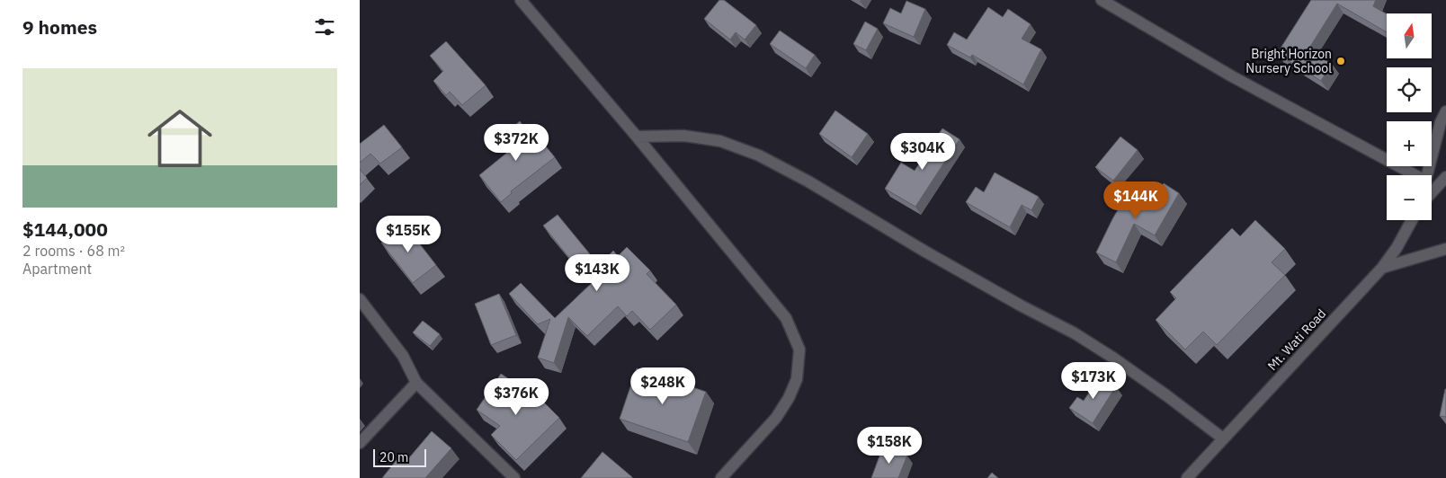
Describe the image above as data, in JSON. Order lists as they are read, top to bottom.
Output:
{
  "streets": {
    "street": ["Mt. Wati Road"]
  },
  "places": ["Bright Horizon Nursery School"],
  "scale_bar": "20 m",
  "north": "top",
  "page": {
    "heading": "9 homes",
    "map_buttons": ["+", "−"],
    "list": [
      {
        "name": "$144,000",
        "note": "2 rooms · 68 m² · Apartment"
      }
    ],
    "price": [
      "$372K",
      "$304K",
      "$144K",
      "$155K",
      "$143K",
      "$173K",
      "$248K",
      "$376K",
      "$158K"
    ],
    "scale": "20 m"
  }
}
